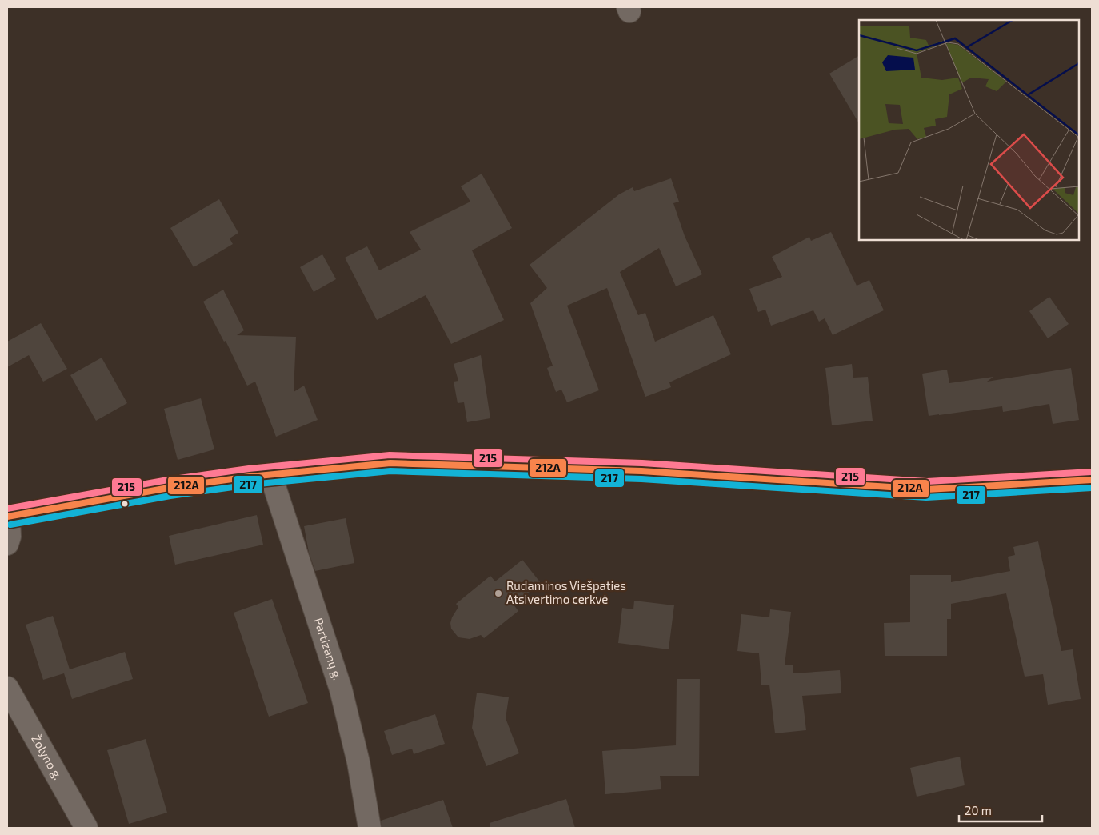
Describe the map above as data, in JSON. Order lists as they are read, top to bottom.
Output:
{
  "streets": {
    "street": ["Partizanų g.", "Žolyno g."]
  },
  "places": ["Rudaminos Viešpaties Atsivertimo cerkvė"],
  "lines": ["transit line 215", "transit line 212A", "transit line 217"],
  "scale_bar": "20 m"
}
